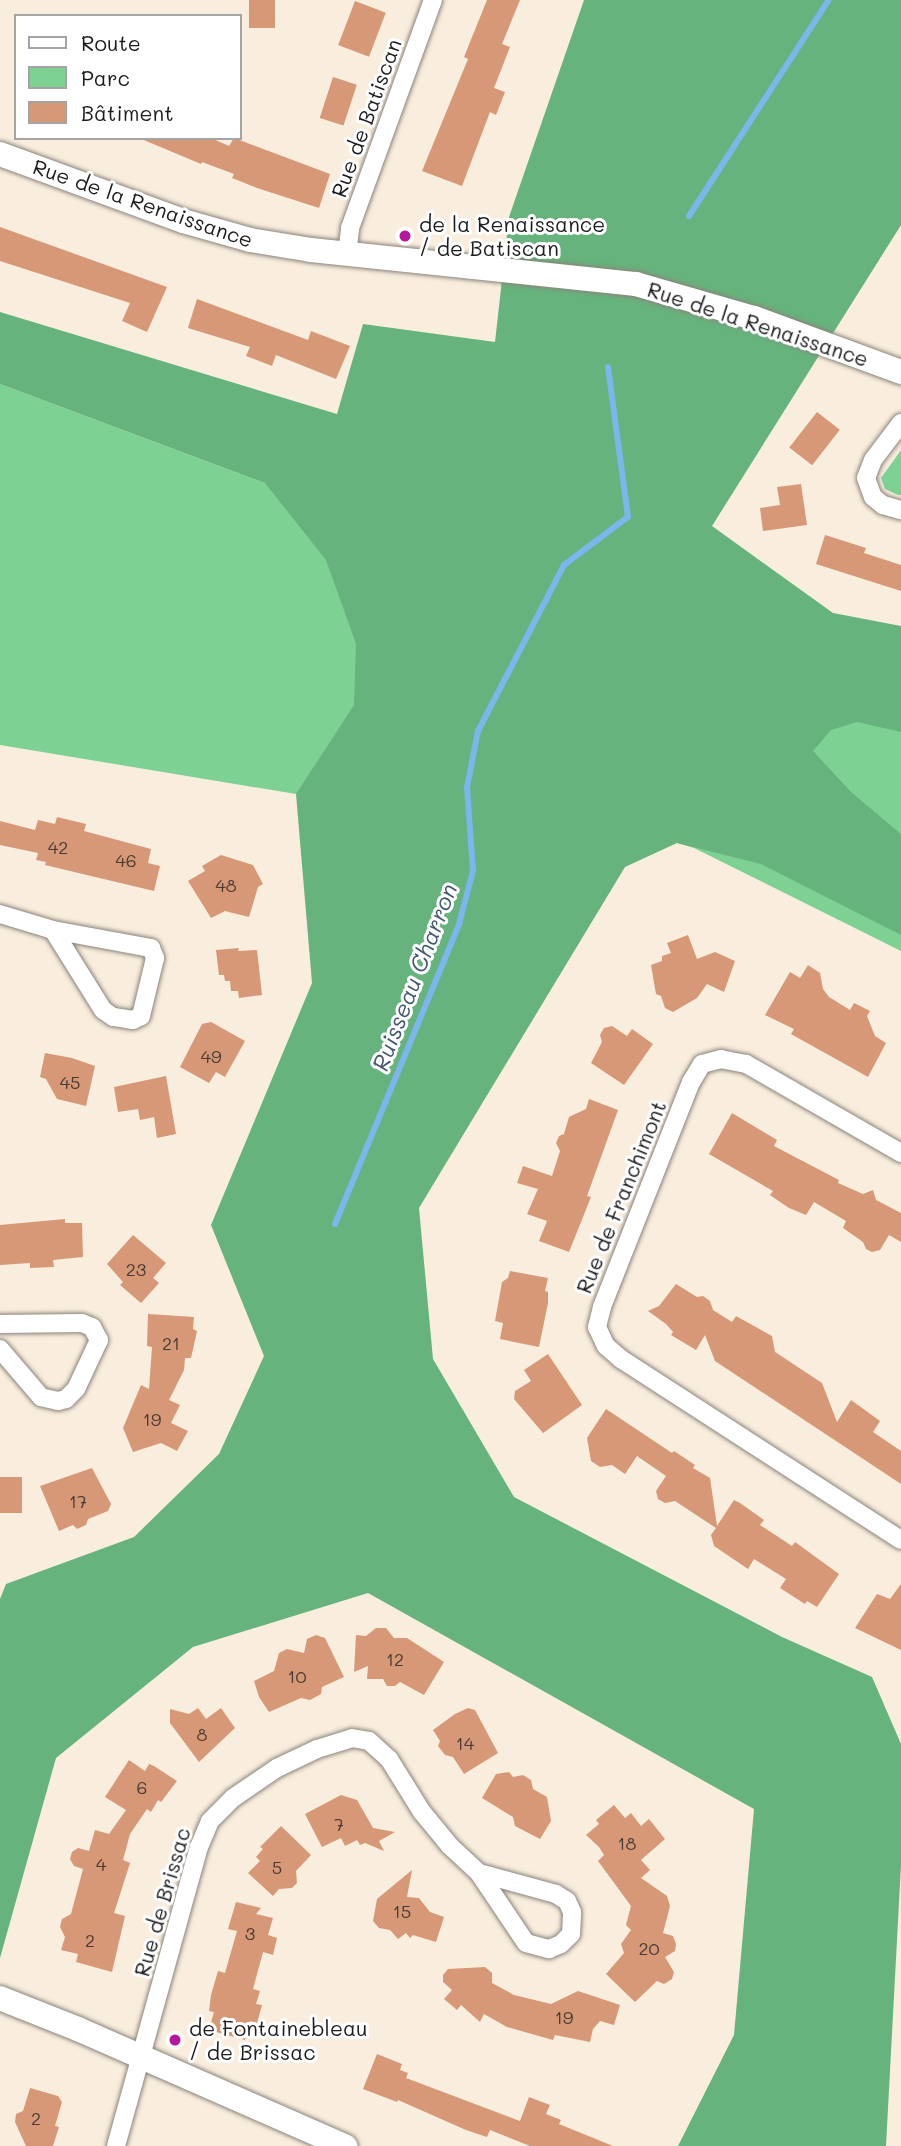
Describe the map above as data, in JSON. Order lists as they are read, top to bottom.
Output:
{
  "streets": {
    "street": [
      "Rue de Batiscan",
      "Rue de la Renaissance",
      "Rue de Franchimont",
      "Rue de Brissac"
    ]
  },
  "crossings": [
    ["Rue de Batiscan", "Rue de la Renaissance"]
  ],
  "water": ["Ruisseau Charron"],
  "places": ["de la Renaissance / de Batiscan", "de Fontainebleau / de Brissac"],
  "house_numbers": [
    "42",
    "46",
    "48",
    "49",
    "45",
    "23",
    "21",
    "19",
    "17",
    "12",
    "10",
    "8",
    "14",
    "6",
    "7",
    "18",
    "4",
    "5",
    "15",
    "3",
    "2",
    "20",
    "19",
    "2"
  ],
  "legend": ["Route", "Parc", "Bâtiment"]
}
